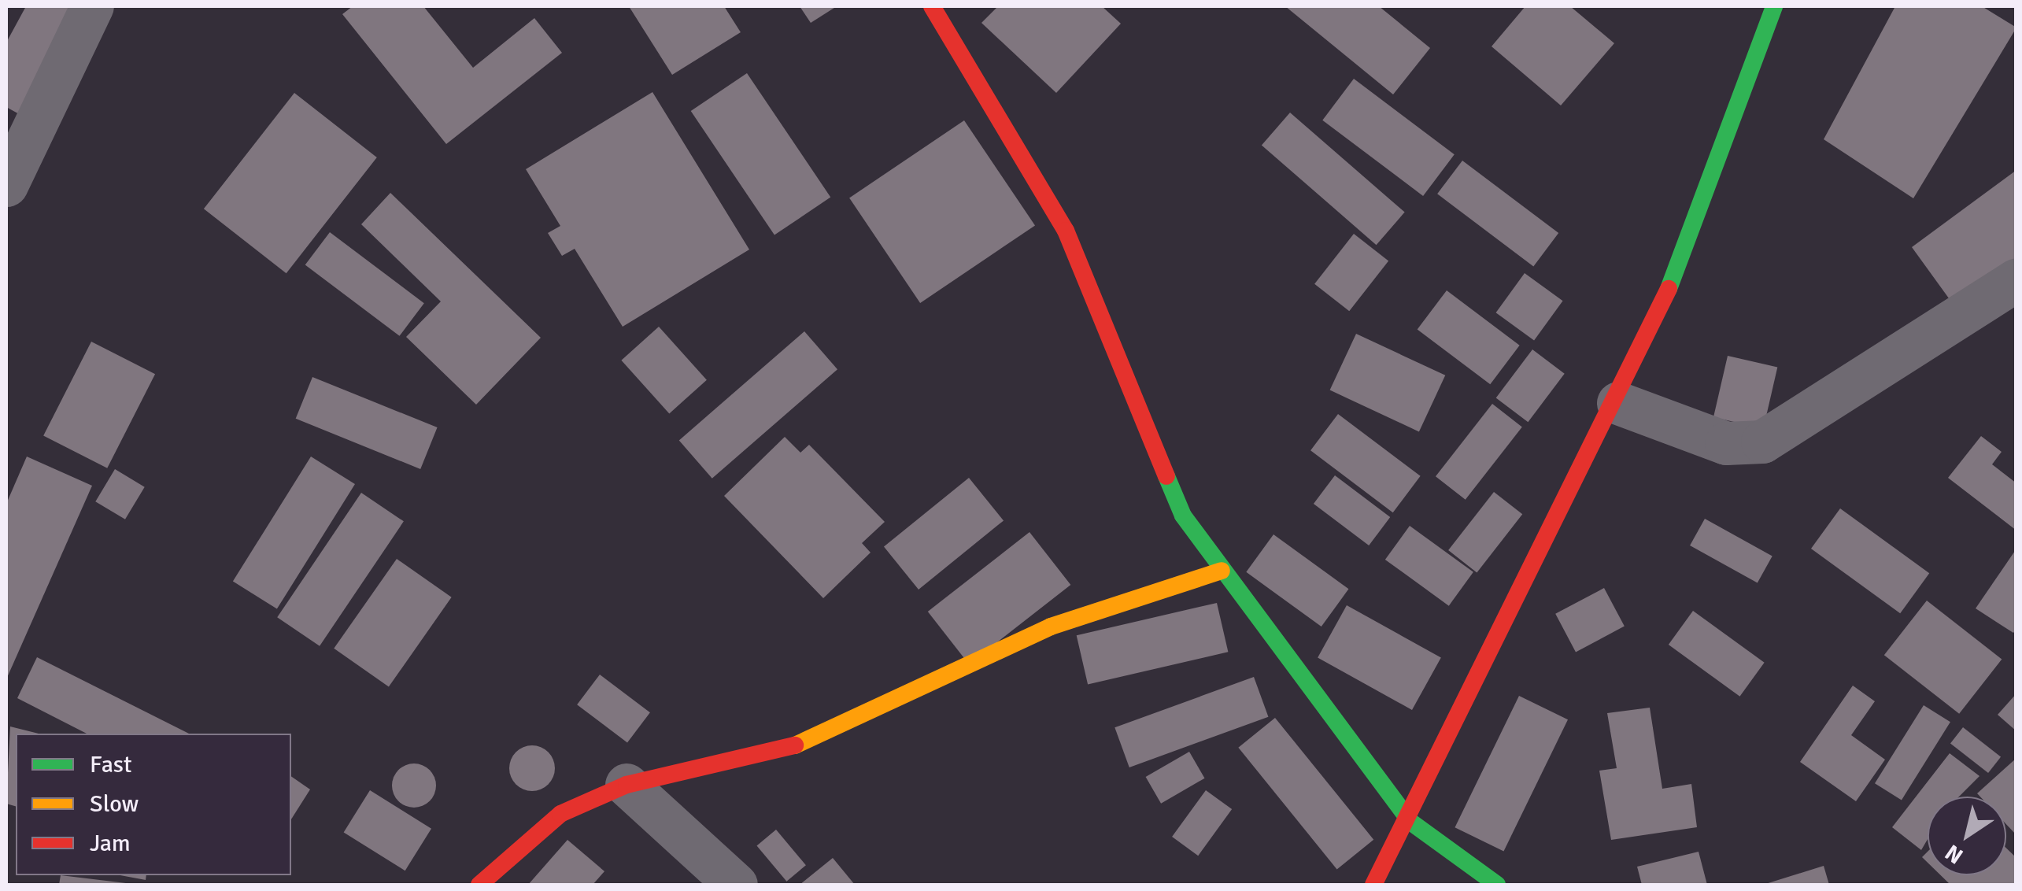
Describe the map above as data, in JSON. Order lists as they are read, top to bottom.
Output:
{
  "legend": ["Fast", "Slow", "Jam"],
  "north": "bottom left"
}
